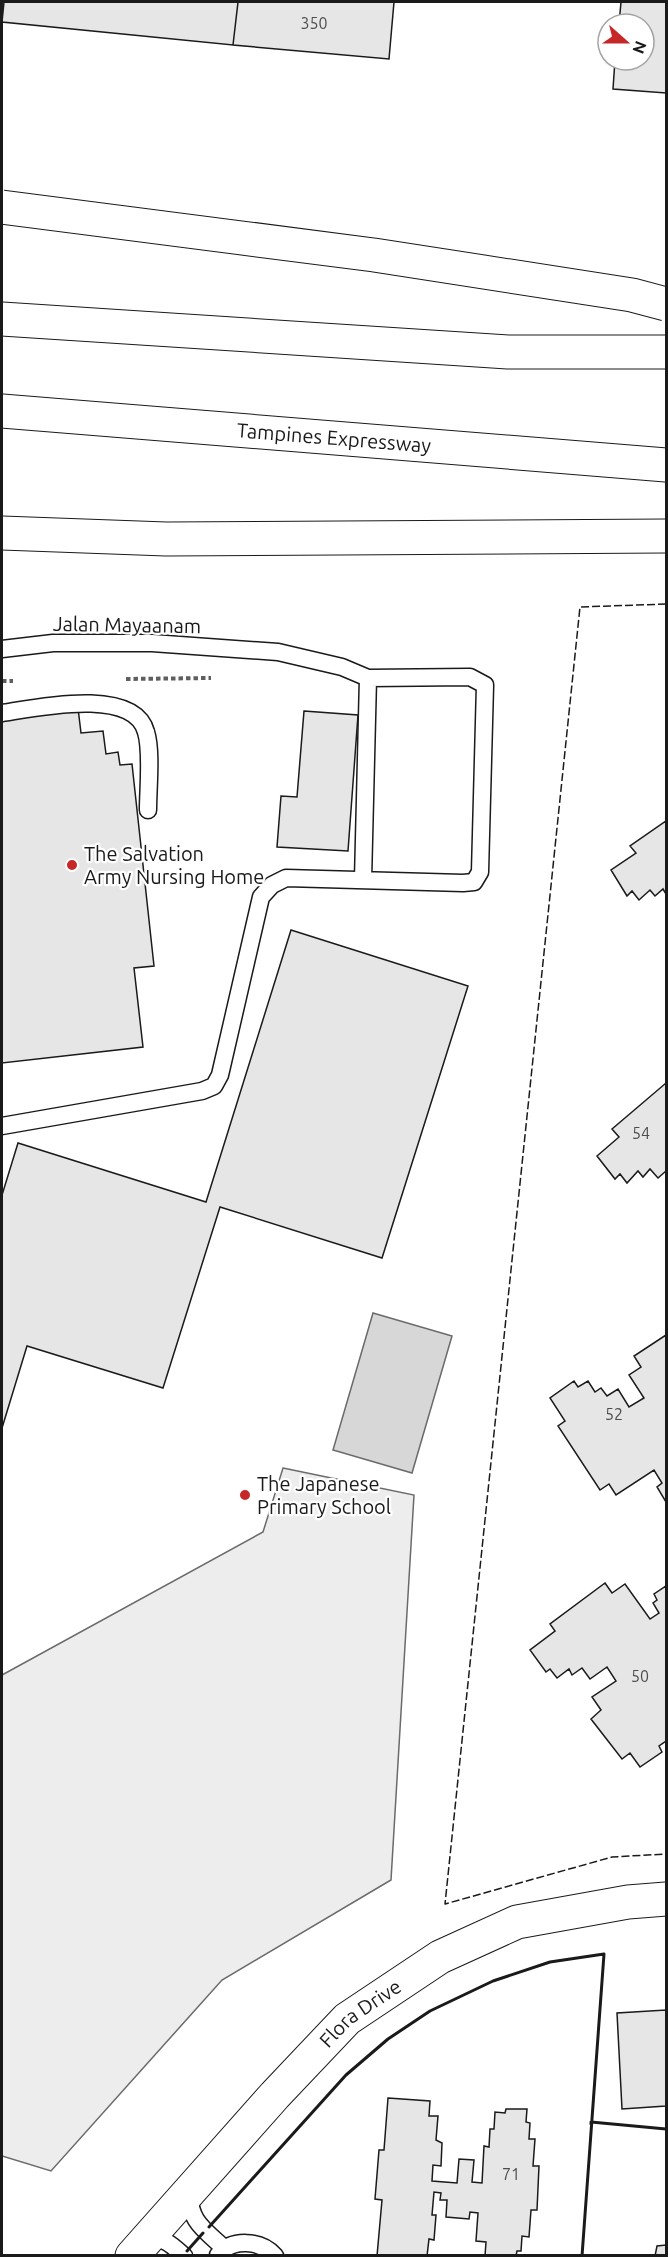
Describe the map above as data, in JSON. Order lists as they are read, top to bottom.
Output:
{
  "streets": {
    "main road": ["Tampines Expressway", "Flora Drive"],
    "lane": ["Jalan Mayaanam"]
  },
  "places": ["The Salvation Army Nursing Home", "The Japanese Primary School"],
  "house_numbers": [
    "350",
    "54",
    "52",
    "50",
    "71"
  ],
  "north": "right"
}
